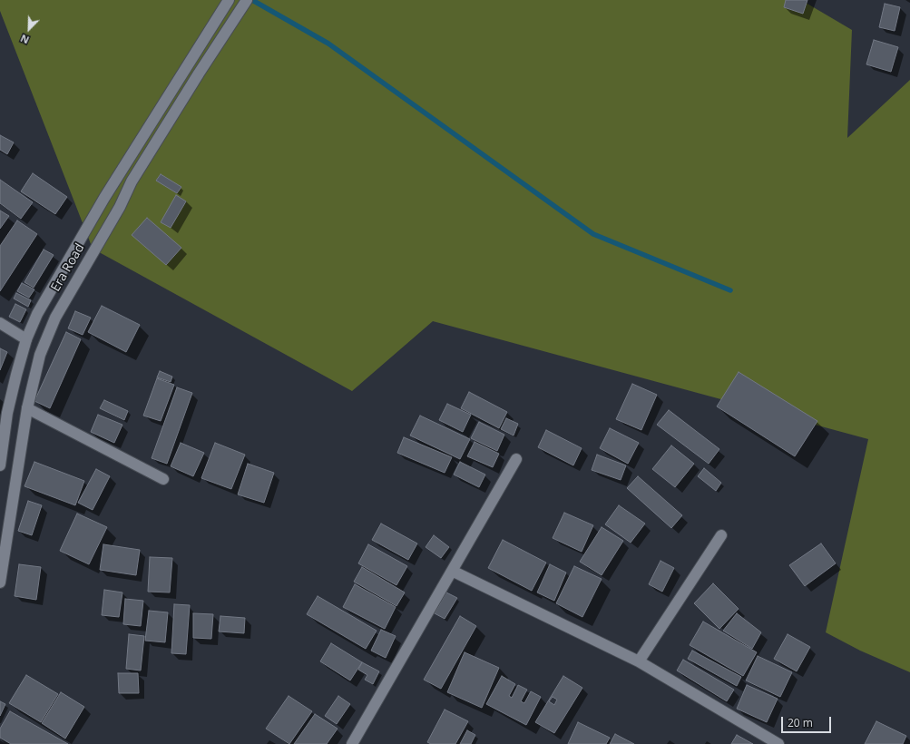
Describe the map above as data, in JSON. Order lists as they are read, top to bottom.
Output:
{
  "streets": {
    "main road": ["Era Road"]
  },
  "scale_bar": "20 m",
  "north": "bottom left"
}
